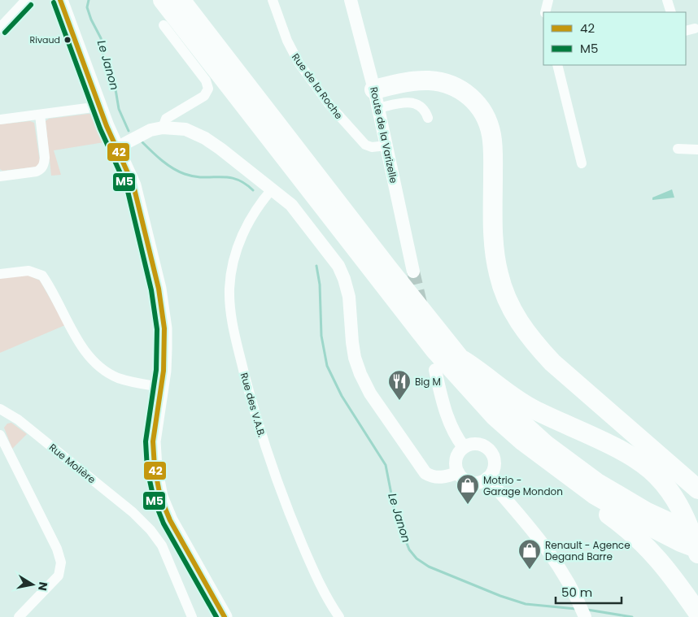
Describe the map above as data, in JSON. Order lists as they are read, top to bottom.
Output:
{
  "streets": {
    "street": [
      "Rue de la Roche",
      "Route de la Varizelle",
      "Rue des V.A.B.",
      "Rue Molière"
    ]
  },
  "crossings": [
    ["Rue de la Roche", "Route de la Varizelle"]
  ],
  "water": ["Le Janon"],
  "places": {
    "other": ["Rivaud"],
    "restaurant": ["Big M"],
    "shop": ["Motrio - Garage Mondon", "Renault - Agence Degand Barre"]
  },
  "lines": ["transit line 42", "transit line M5"],
  "legend": ["42", "M5"],
  "scale_bar": "50 m",
  "north": "right"
}
